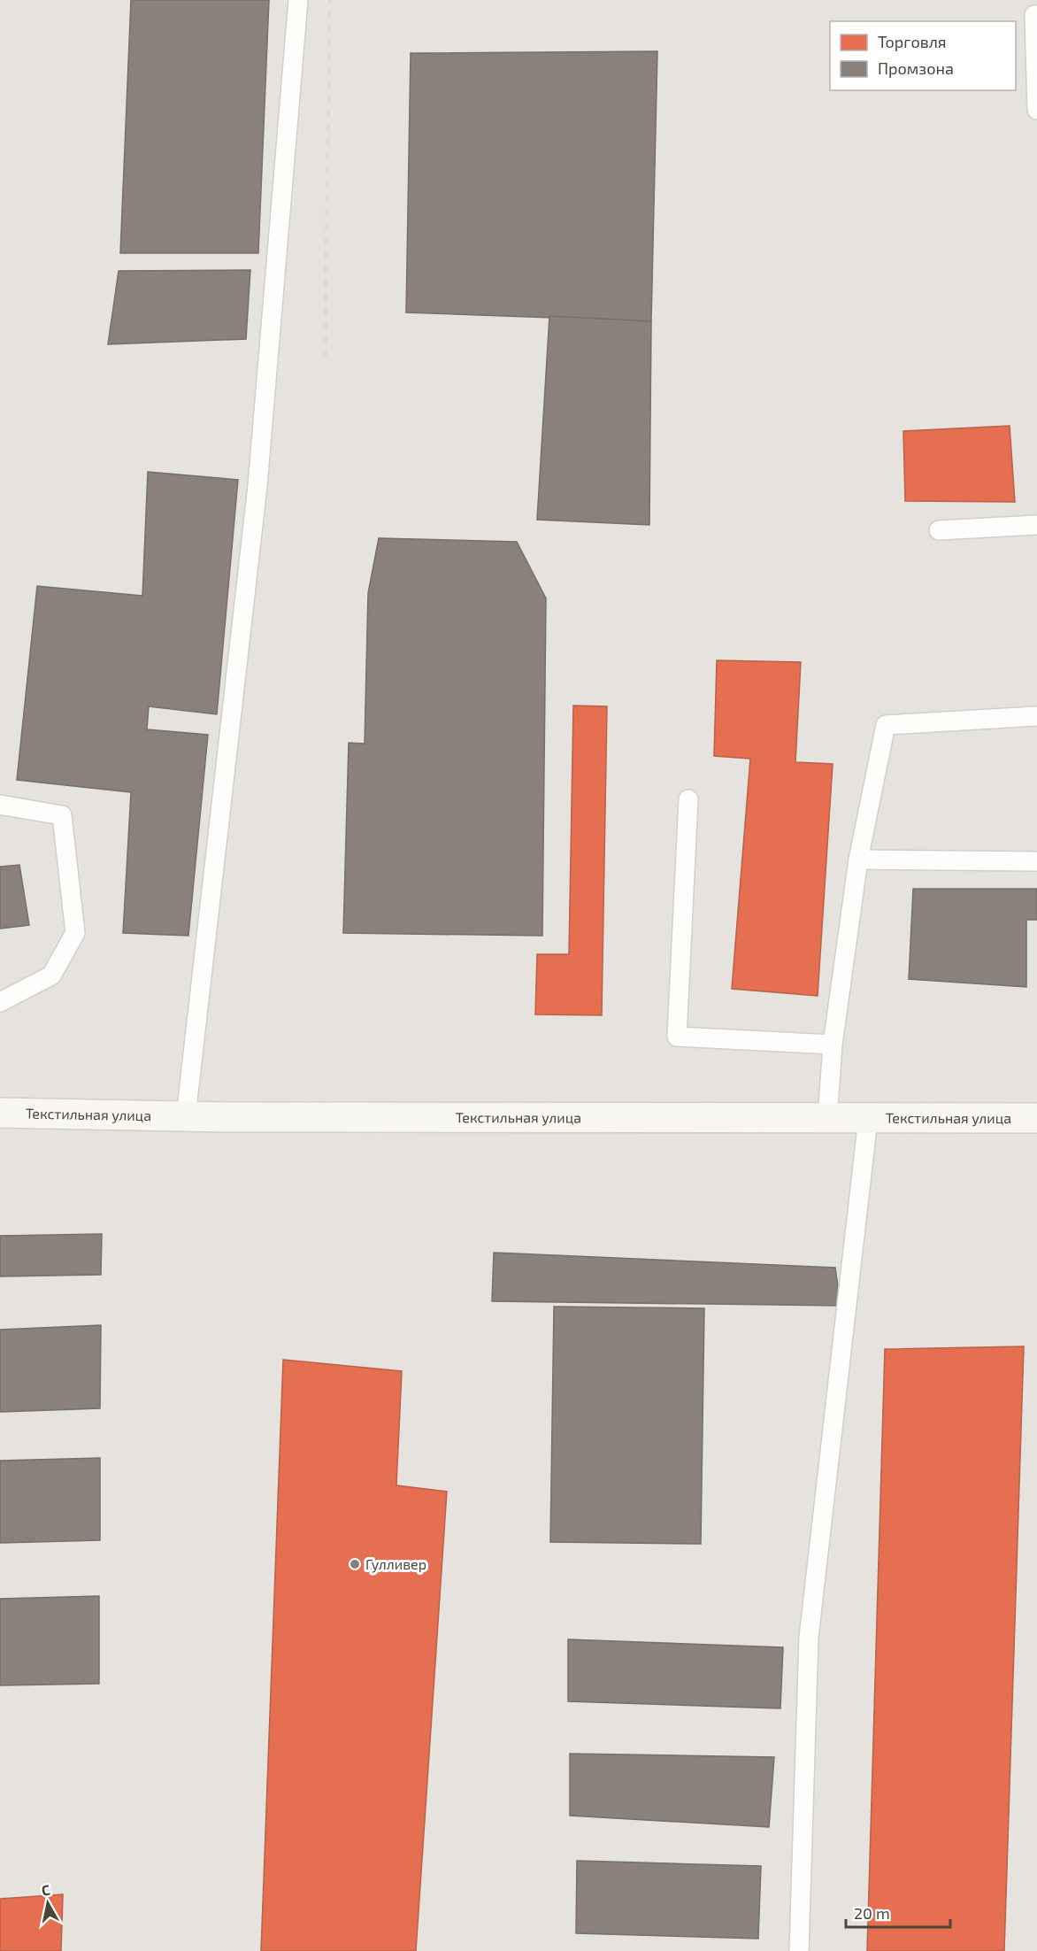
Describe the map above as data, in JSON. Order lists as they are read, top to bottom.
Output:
{
  "streets": {
    "main road": ["Текстильная улица"]
  },
  "places": ["Гулливер"],
  "legend": ["Торговля", "Промзона"],
  "scale_bar": "20 m",
  "north": "top"
}
